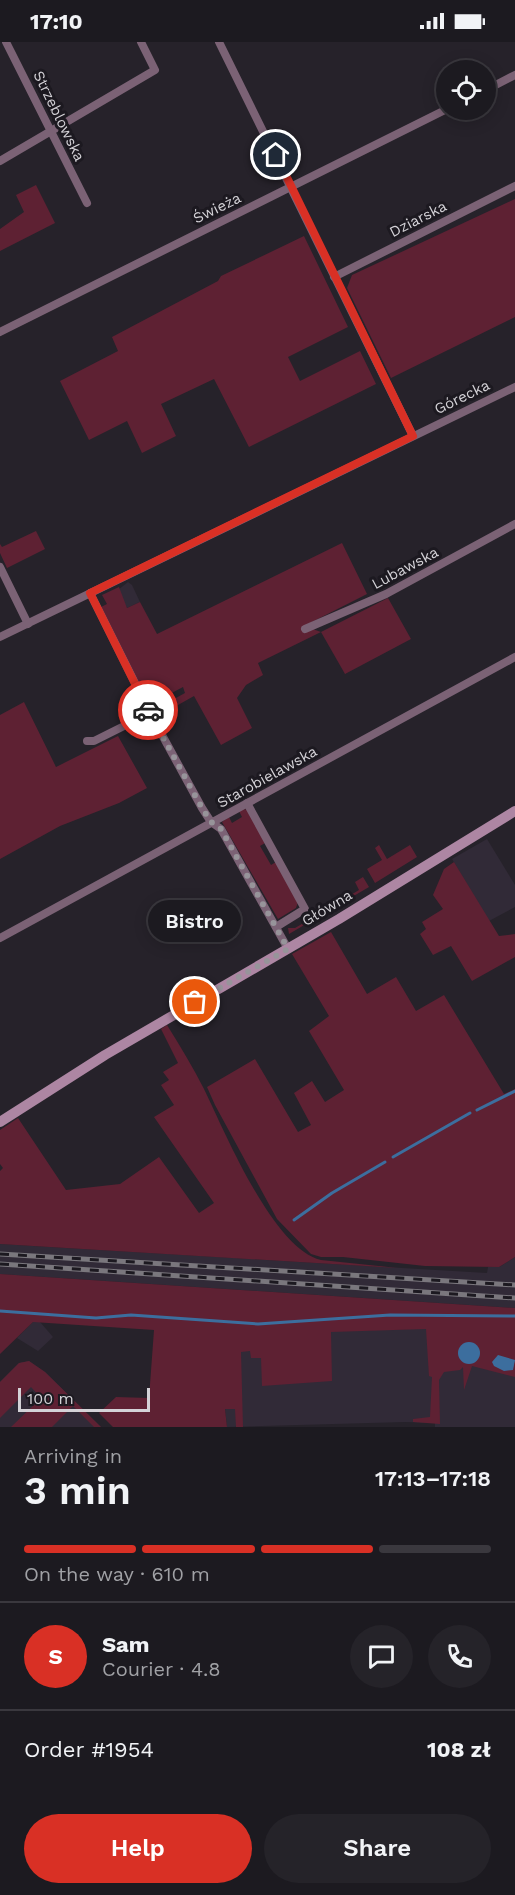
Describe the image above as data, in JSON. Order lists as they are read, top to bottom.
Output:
{
  "streets": {
    "street": [
      "Strzeblowska",
      "Świeża",
      "Dziarska",
      "Górecka",
      "Lubawska",
      "Starobielawska",
      "Główna"
    ]
  },
  "places": ["Bistro"],
  "scale_bar": "100 m",
  "page": {
    "status": "17:10",
    "bubble": "Bistro",
    "scale": "100 m",
    "heading": ["3 min", "Arriving in", "17:13–17:18"],
    "panel": [
      "Sam",
      "Courier · 4.8",
      "Order #1954",
      "108 zł"
    ],
    "bar": "On the way · 610 m",
    "round": "S",
    "buttons": ["Help", "Share"]
  }
}
